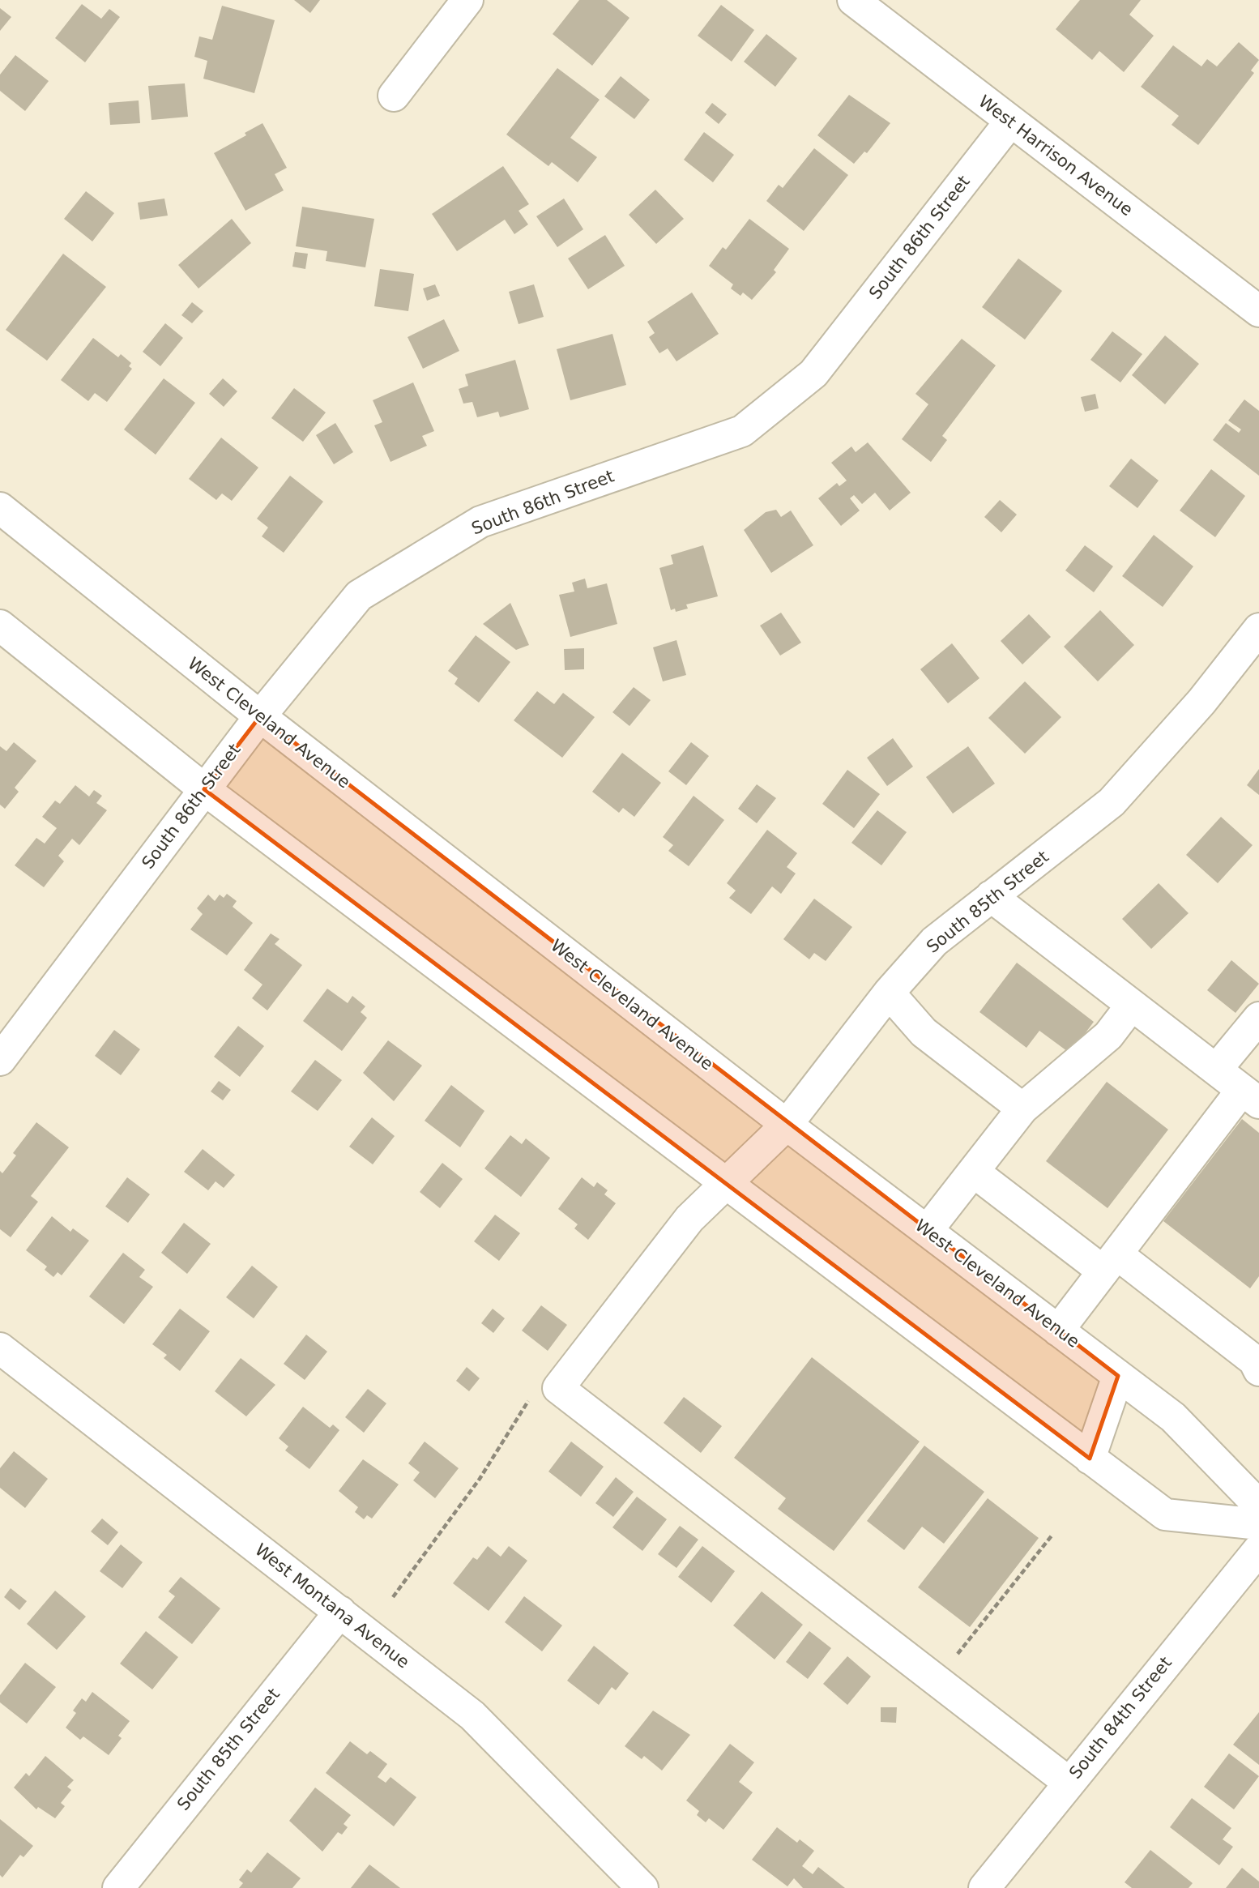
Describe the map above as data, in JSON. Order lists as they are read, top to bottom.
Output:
{
  "streets": {
    "street": [
      "West Harrison Avenue",
      "South 86th Street",
      "West Cleveland Avenue",
      "South 85th Street",
      "West Montana Avenue",
      "South 84th Street"
    ]
  },
  "crossings": [
    ["West Harrison Avenue", "South 86th Street"],
    ["South 86th Street", "West Cleveland Avenue"],
    ["West Cleveland Avenue", "South 85th Street"],
    ["South 85th Street", "West Montana Avenue"]
  ]
}
